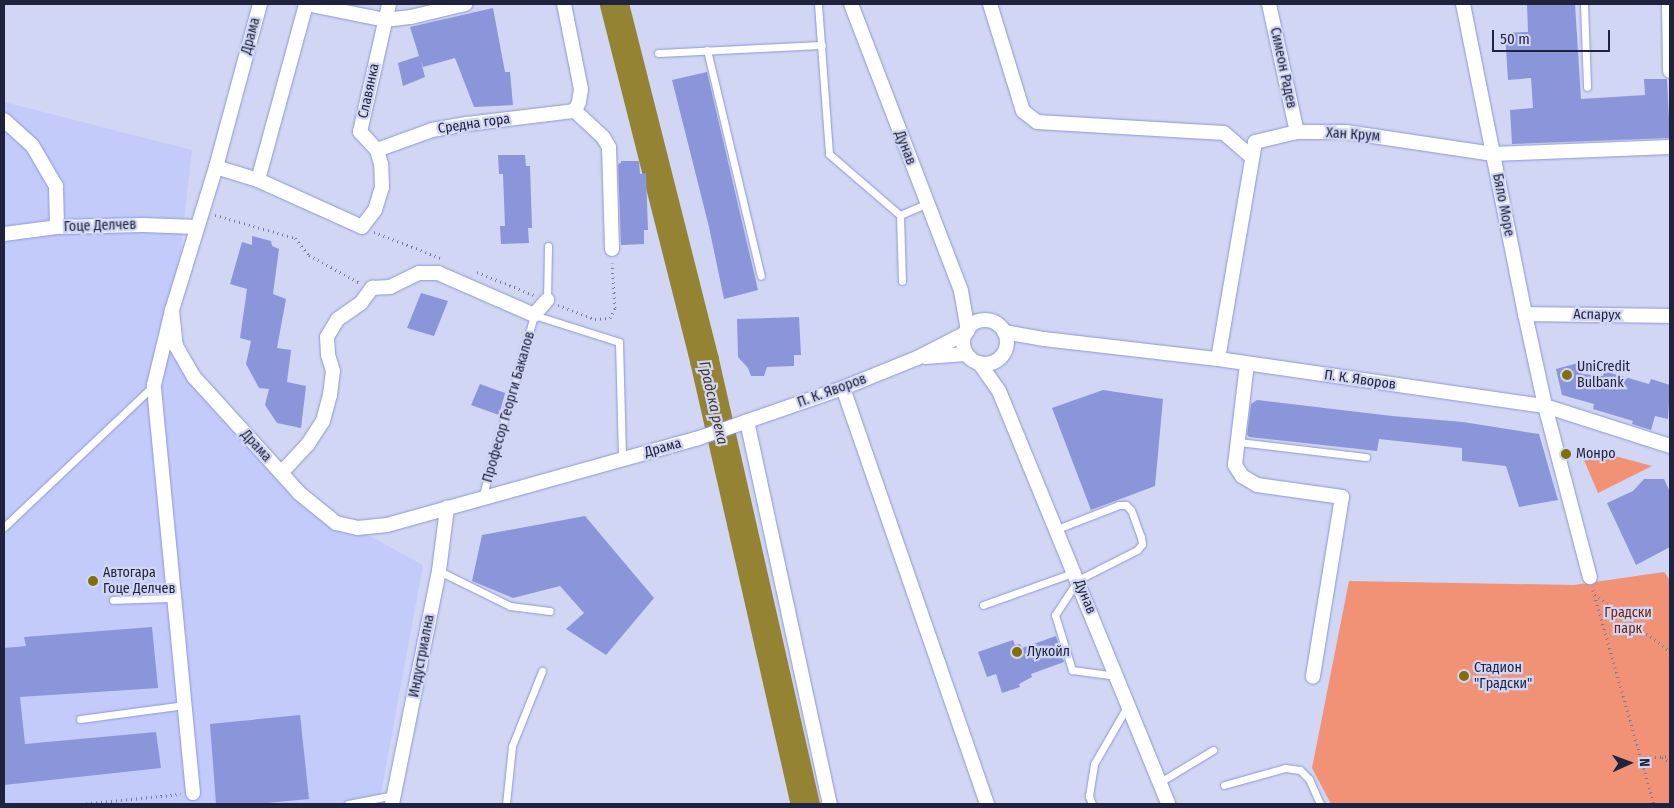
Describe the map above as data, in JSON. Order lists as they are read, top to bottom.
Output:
{
  "streets": {
    "street": [
      "Драма",
      "Симеон Радев",
      "Славянка",
      "Средна гора",
      "Хан Крум",
      "Дунав",
      "Бяло Море",
      "Гоце Делчев",
      "Аспарух",
      "П. К. Яворов",
      "Индустриална"
    ],
    "lane": ["Професор Георги Бакалов"]
  },
  "crossings": [
    ["Драма", "Гоце Делчев"],
    ["Драма", "П. К. Яворов"],
    ["Драма", "Професор Георги Бакалов"],
    ["Драма", "Индустриална"],
    ["Симеон Радев", "Хан Крум"],
    ["Славянка", "Средна гора"],
    ["Хан Крум", "Бяло Море"],
    ["Хан Крум", "П. К. Яворов"],
    ["Дунав", "П. К. Яворов"],
    ["Бяло Море", "Аспарух"],
    ["Бяло Море", "П. К. Яворов"]
  ],
  "water": ["Градска река"],
  "parks": ["Градски парк"],
  "places": [
    "UniCredit Bulbank",
    "Монро",
    "Автогара Гоце Делчев",
    "Лукойл",
    "Стадион \"Градски\""
  ],
  "scale_bar": "50 m",
  "north": "right"
}
